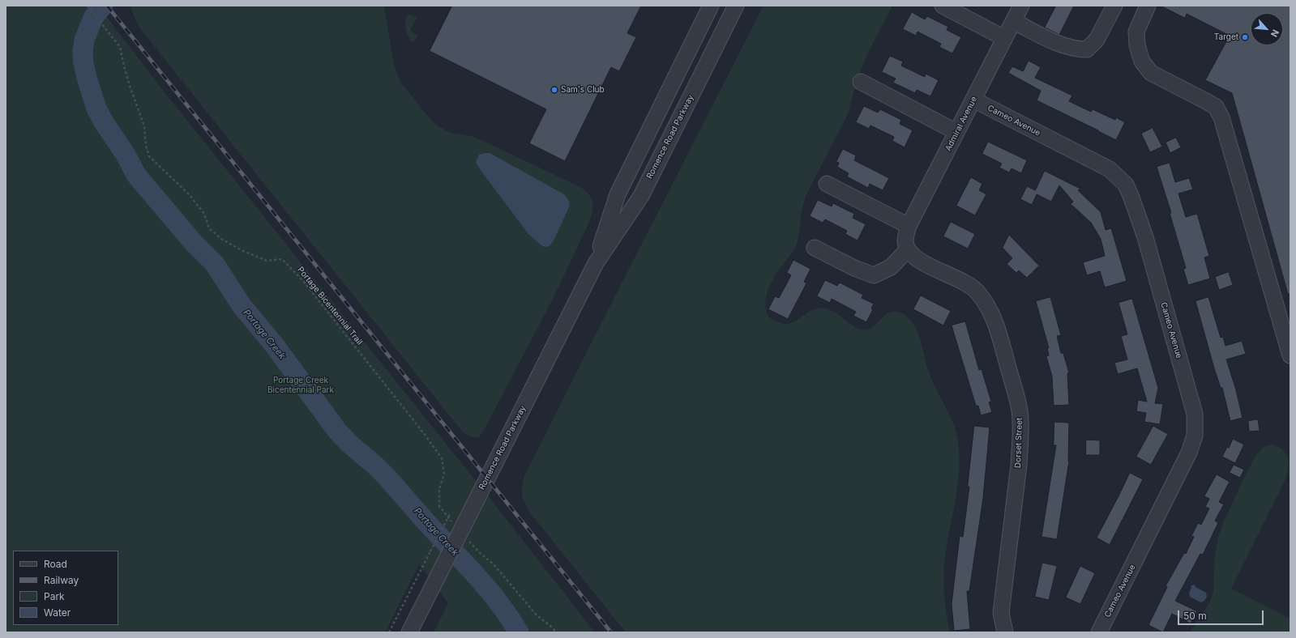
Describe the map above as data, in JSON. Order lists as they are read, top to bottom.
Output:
{
  "streets": {
    "street": [
      "Cameo Avenue",
      "Admiral Avenue",
      "Romence Road Parkway",
      "Dorset Street"
    ],
    "path": ["Portage Bicentennial Trail"]
  },
  "crossings": [
    ["Cameo Avenue", "Admiral Avenue"],
    ["Admiral Avenue", "Dorset Street"],
    ["Romence Road Parkway", "Portage Bicentennial Trail"]
  ],
  "water": ["Portage Creek"],
  "parks": ["Portage Creek Bicentennial Park"],
  "places": ["Target", "Sam's Club"],
  "legend": [
    "Road",
    "Railway",
    "Park",
    "Water"
  ],
  "scale_bar": "50 m",
  "north": "bottom right"
}
